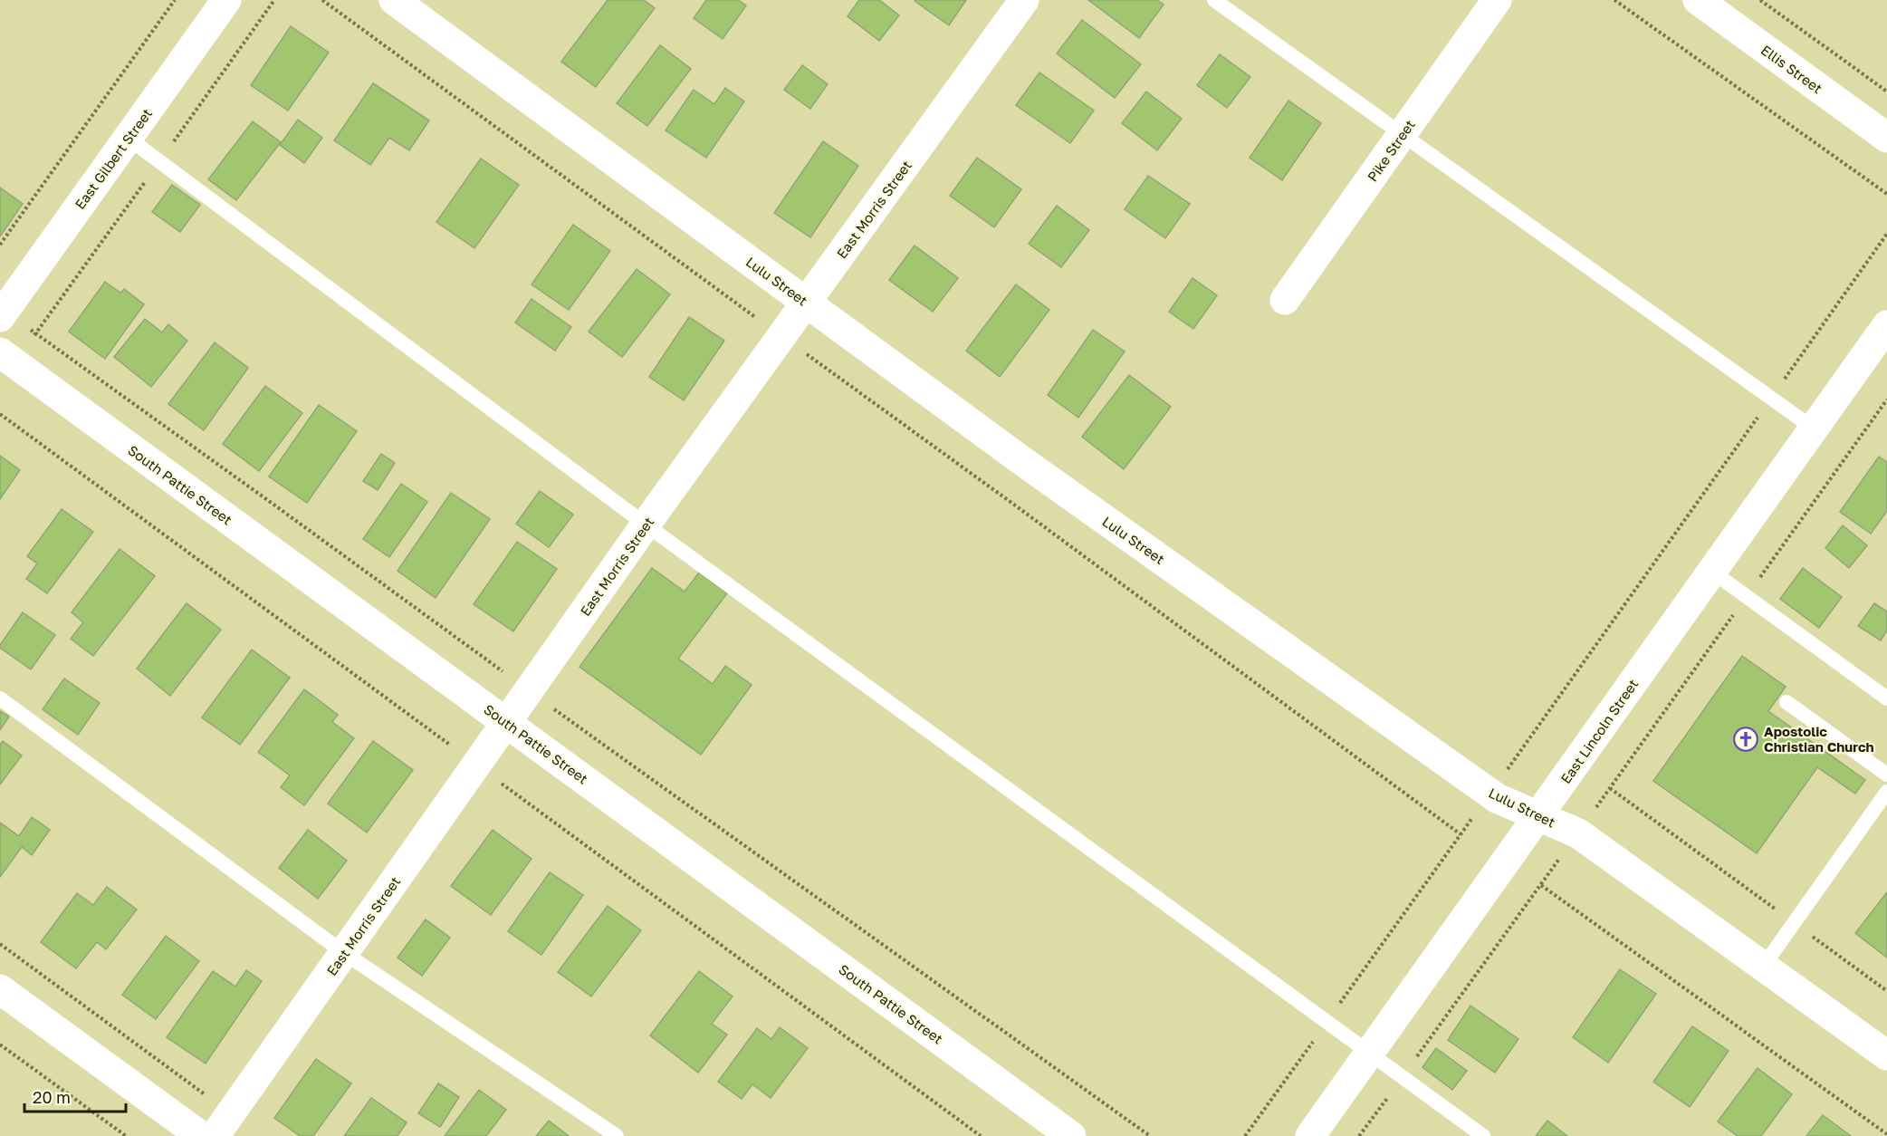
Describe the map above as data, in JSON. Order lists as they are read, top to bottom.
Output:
{
  "streets": {
    "street": [
      "Ellis Street",
      "Pike Street",
      "East Gilbert Street",
      "East Morris Street",
      "Lulu Street",
      "South Pattie Street",
      "East Lincoln Street"
    ]
  },
  "crossings": [
    ["East Morris Street", "Lulu Street"],
    ["East Morris Street", "South Pattie Street"],
    ["Lulu Street", "East Lincoln Street"]
  ],
  "places": {
    "church": ["Apostolic Christian Church"]
  },
  "scale_bar": "20 m"
}
